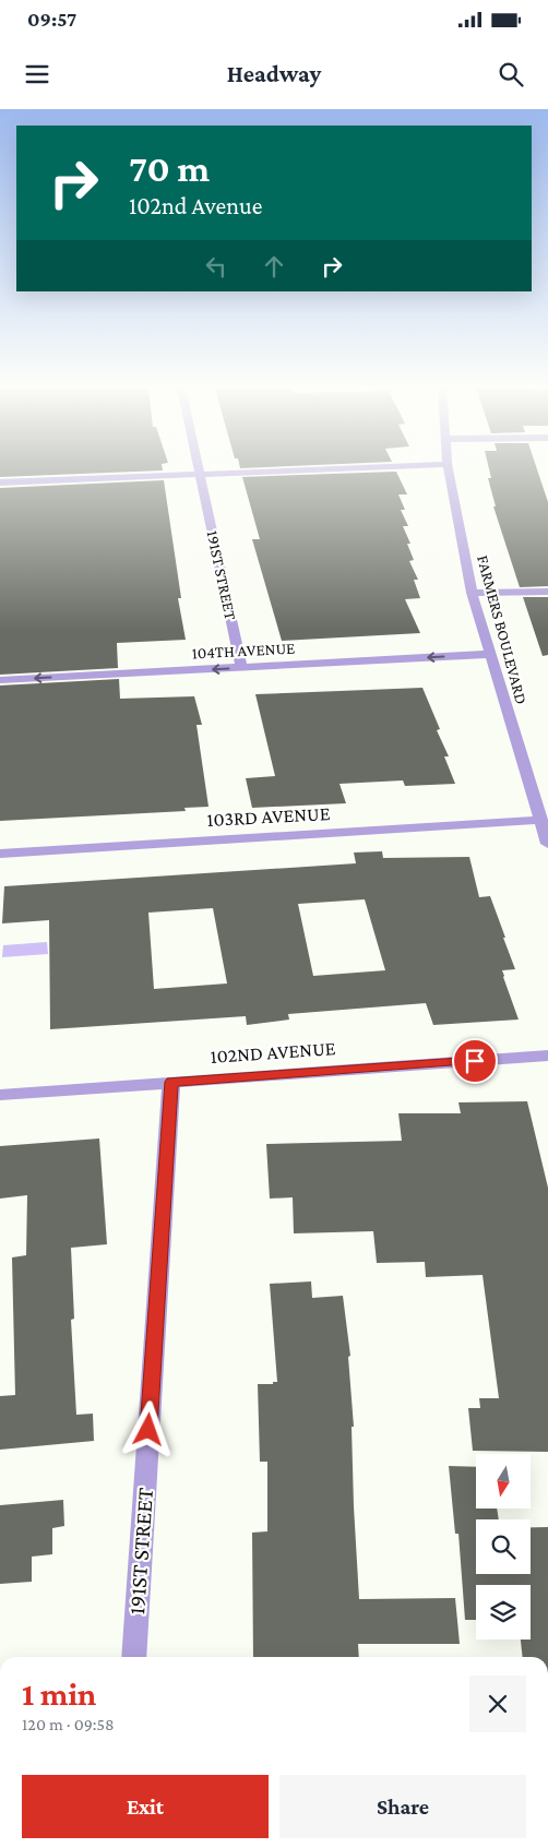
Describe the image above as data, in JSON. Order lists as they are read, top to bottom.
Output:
{
  "streets": {
    "street": [
      "191ST STREET",
      "FARMERS BOULEVARD",
      "104TH AVENUE",
      "103RD AVENUE",
      "102ND AVENUE"
    ]
  },
  "crossings": [
    ["191ST STREET", "104TH AVENUE"],
    ["191ST STREET", "102ND AVENUE"],
    ["FARMERS BOULEVARD", "104TH AVENUE"],
    ["FARMERS BOULEVARD", "103RD AVENUE"]
  ],
  "one_way": ["104TH AVENUE"],
  "north": "bottom",
  "page": {
    "status": "09:57",
    "header": "Headway",
    "turn": ["70 m", "102nd Avenue"],
    "heading": ["1 min", "120 m · 09:58"],
    "buttons": ["Exit", "Share"]
  }
}
